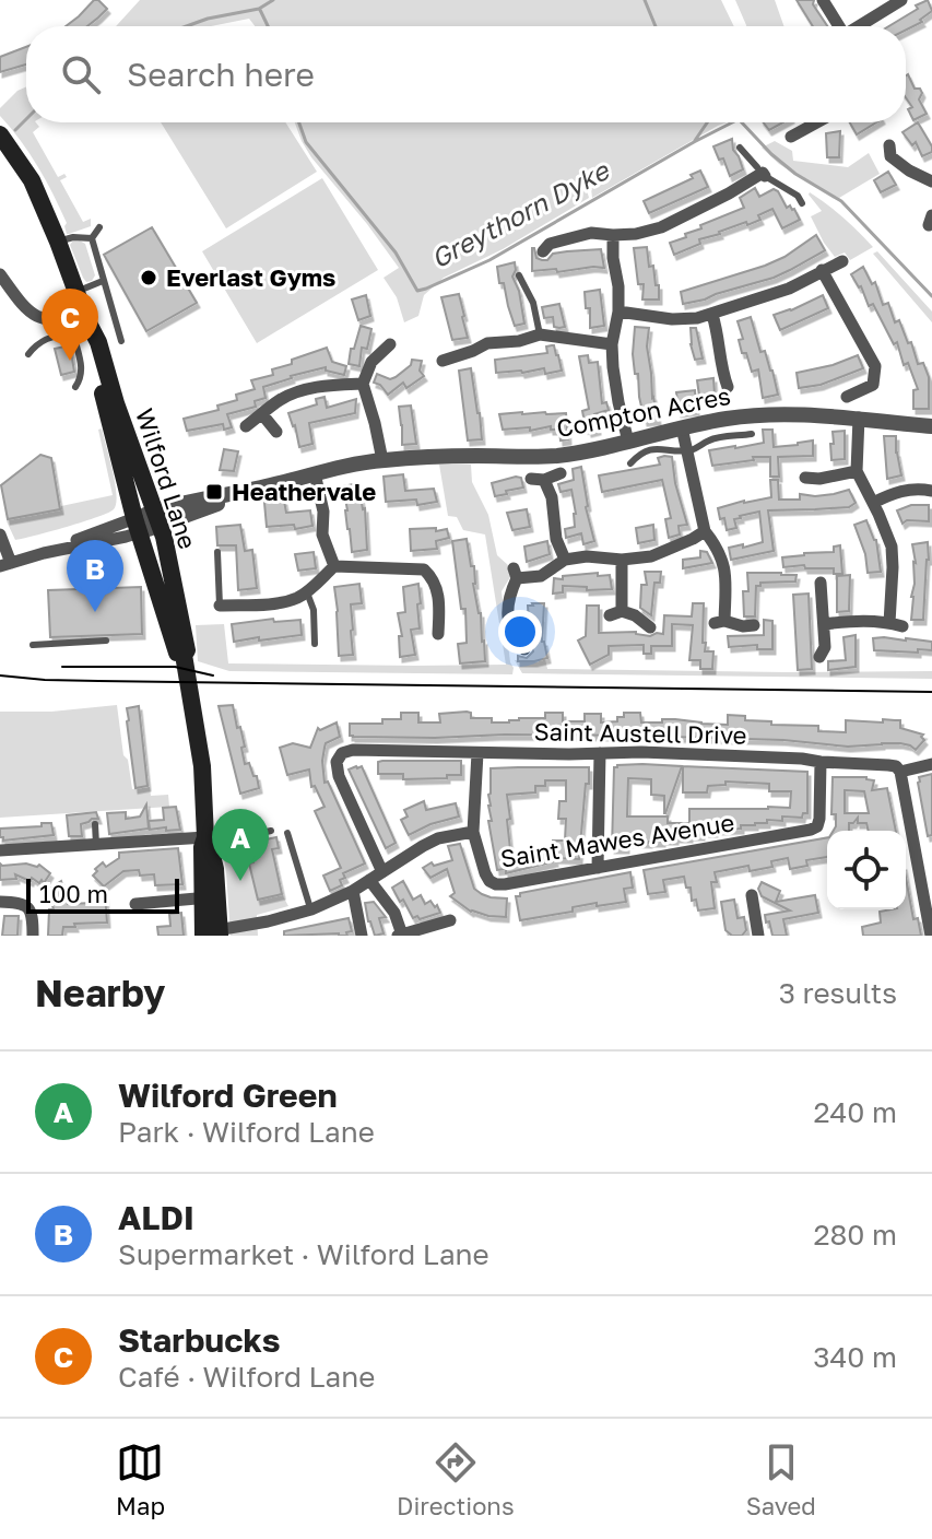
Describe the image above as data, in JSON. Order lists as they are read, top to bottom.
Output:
{
  "streets": {
    "main road": ["Wilford Lane"],
    "street": ["Compton Acres", "Saint Austell Drive", "Saint Mawes Avenue"]
  },
  "crossings": [
    ["Compton Acres", "Wilford Lane"],
    ["Saint Austell Drive", "Saint Mawes Avenue"]
  ],
  "water": ["Greythorn Dyke"],
  "places": {
    "other": ["Everlast Gyms"],
    "transit": ["Heathervale"]
  },
  "scale_bar": "100 m",
  "page": {
    "search": "Search here",
    "pins": ["C", "B", "A"],
    "scale": "100 m",
    "heading": ["Nearby", "3 results"],
    "list": [
      {
        "mark": "A",
        "name": "Wilford Green",
        "note": "Park · Wilford Lane",
        "value": "240 m"
      },
      {
        "mark": "B",
        "name": "ALDI",
        "note": "Supermarket · Wilford Lane",
        "value": "280 m"
      },
      {
        "mark": "C",
        "name": "Starbucks",
        "note": "Café · Wilford Lane",
        "value": "340 m"
      }
    ],
    "nav": ["Map", "Directions", "Saved"]
  }
}
